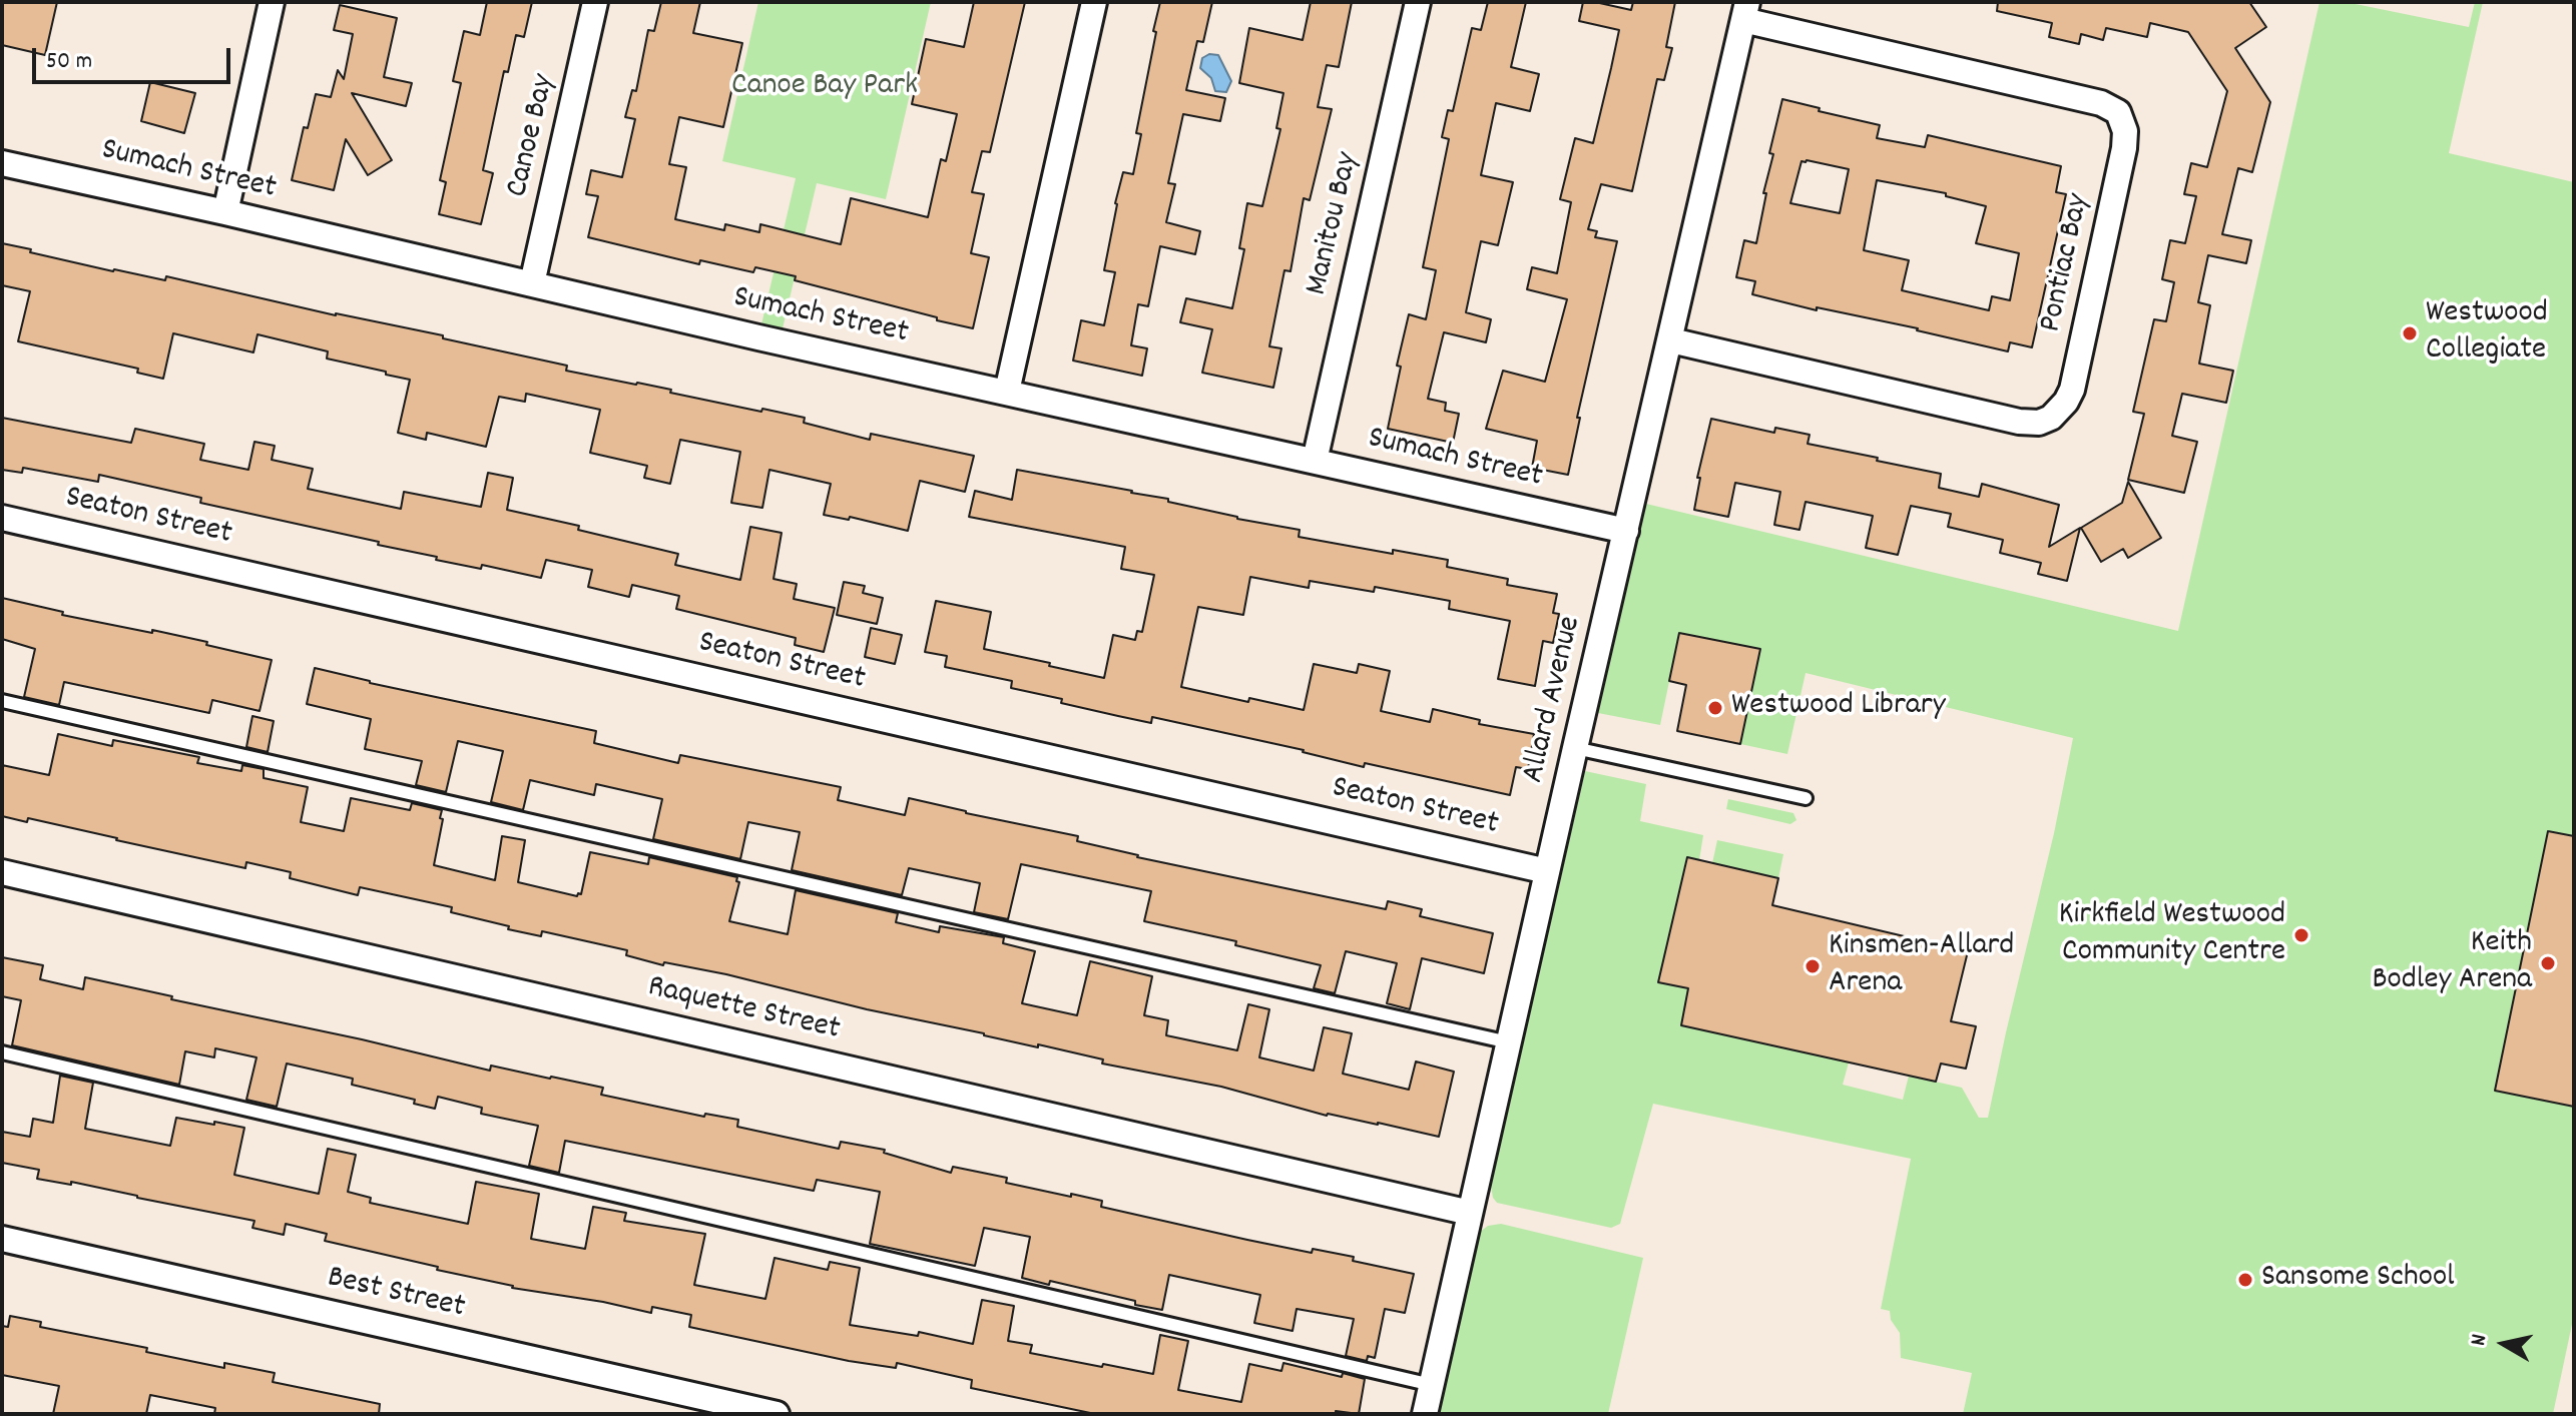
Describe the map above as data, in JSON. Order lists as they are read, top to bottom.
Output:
{
  "streets": {
    "street": [
      "Canoe Bay",
      "Sumach Street",
      "Manitou Bay",
      "Pontiac Bay",
      "Seaton Street",
      "Allard Avenue",
      "Raquette Street",
      "Best Street"
    ]
  },
  "crossings": [
    ["Canoe Bay", "Sumach Street"],
    ["Sumach Street", "Manitou Bay"],
    ["Sumach Street", "Allard Avenue"],
    ["Pontiac Bay", "Allard Avenue"],
    ["Seaton Street", "Allard Avenue"],
    ["Allard Avenue", "Raquette Street"]
  ],
  "parks": ["Canoe Bay Park"],
  "places": [
    "Westwood Collegiate",
    "Westwood Library",
    "Kirkfield Westwood Community Centre",
    "Keith Bodley Arena",
    "Kinsmen-Allard Arena",
    "Sansome School"
  ],
  "scale_bar": "50 m",
  "north": "left"
}
